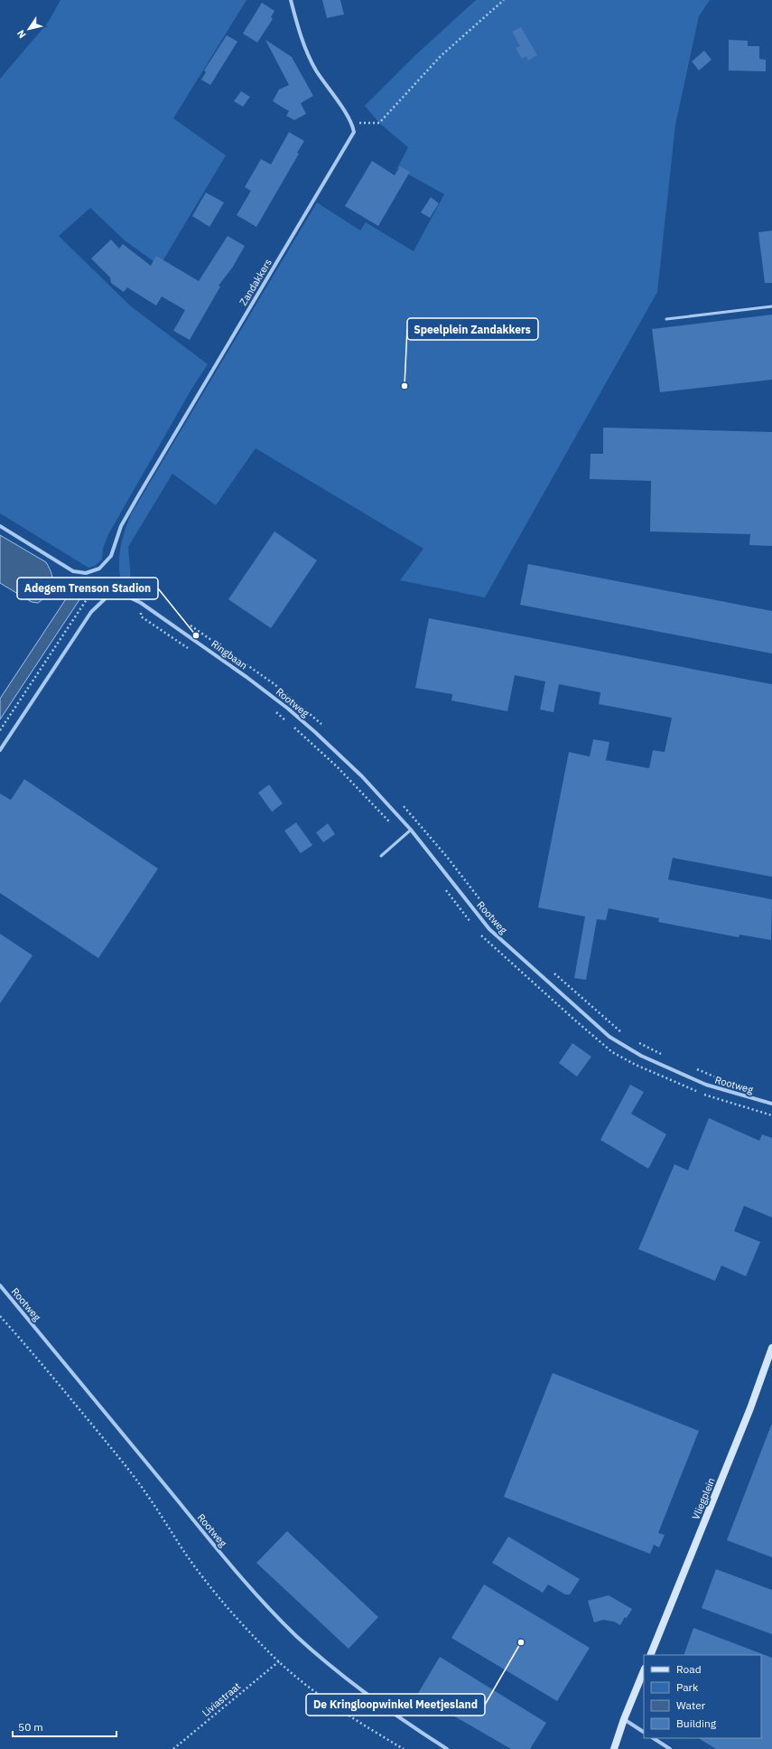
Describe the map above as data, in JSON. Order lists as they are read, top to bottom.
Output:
{
  "streets": {
    "street": [
      "Zandakkers",
      "Ringbaan",
      "Rootweg",
      "Vliegplein"
    ],
    "path": ["Liviastraat"]
  },
  "crossings": [
    ["Ringbaan", "Rootweg"]
  ],
  "places": ["Speelplein Zandakkers", "Adegem Trenson Stadion", "De Kringloopwinkel Meetjesland"],
  "legend": [
    "Road",
    "Park",
    "Water",
    "Building"
  ],
  "scale_bar": "50 m",
  "north": "bottom left"
}
